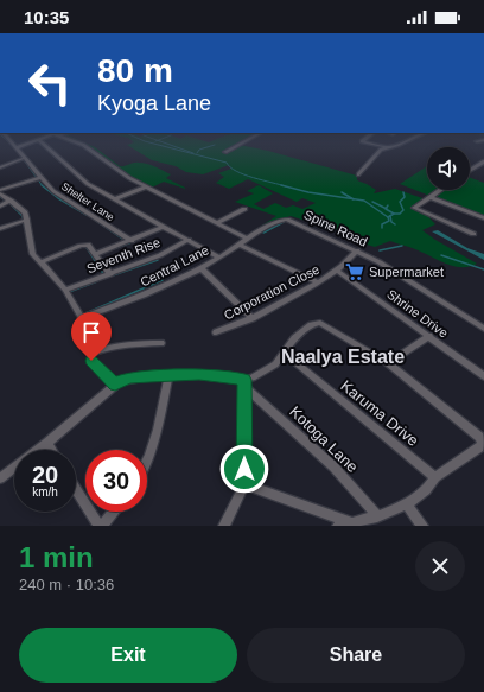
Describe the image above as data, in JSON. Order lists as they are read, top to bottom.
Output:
{
  "streets": {
    "street": [
      "Shelter Lane",
      "Spine Road",
      "Seventh Rise",
      "Central Lane",
      "Corporation Close",
      "Shrine Drive",
      "Karuma Drive",
      "Kotoga Lane"
    ]
  },
  "crossings": [
    ["Spine Road", "Central Lane"],
    ["Spine Road", "Corporation Close"],
    ["Corporation Close", "Shrine Drive"]
  ],
  "districts": ["Naalya Estate"],
  "places": {
    "supermarket": ["Supermarket"]
  },
  "page": {
    "status": "10:35",
    "turn": ["80 m", "Kyoga Lane"],
    "speed": "20 km/h",
    "limit": "30",
    "heading": ["1 min", "240 m · 10:36"],
    "buttons": ["Exit", "Share"]
  }
}
